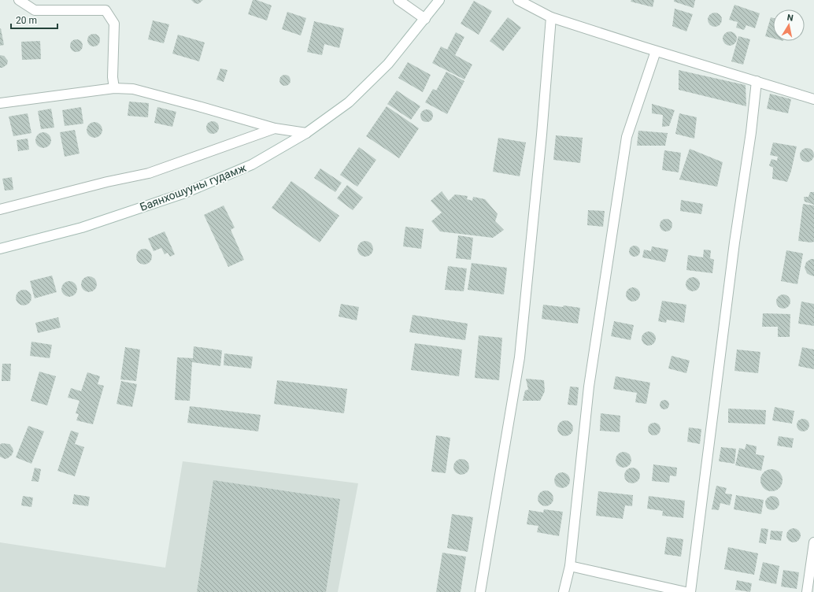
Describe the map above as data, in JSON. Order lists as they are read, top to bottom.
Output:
{
  "streets": {
    "street": ["Баянхошууны гудамж"]
  },
  "scale_bar": "20 m",
  "north": "top"
}
